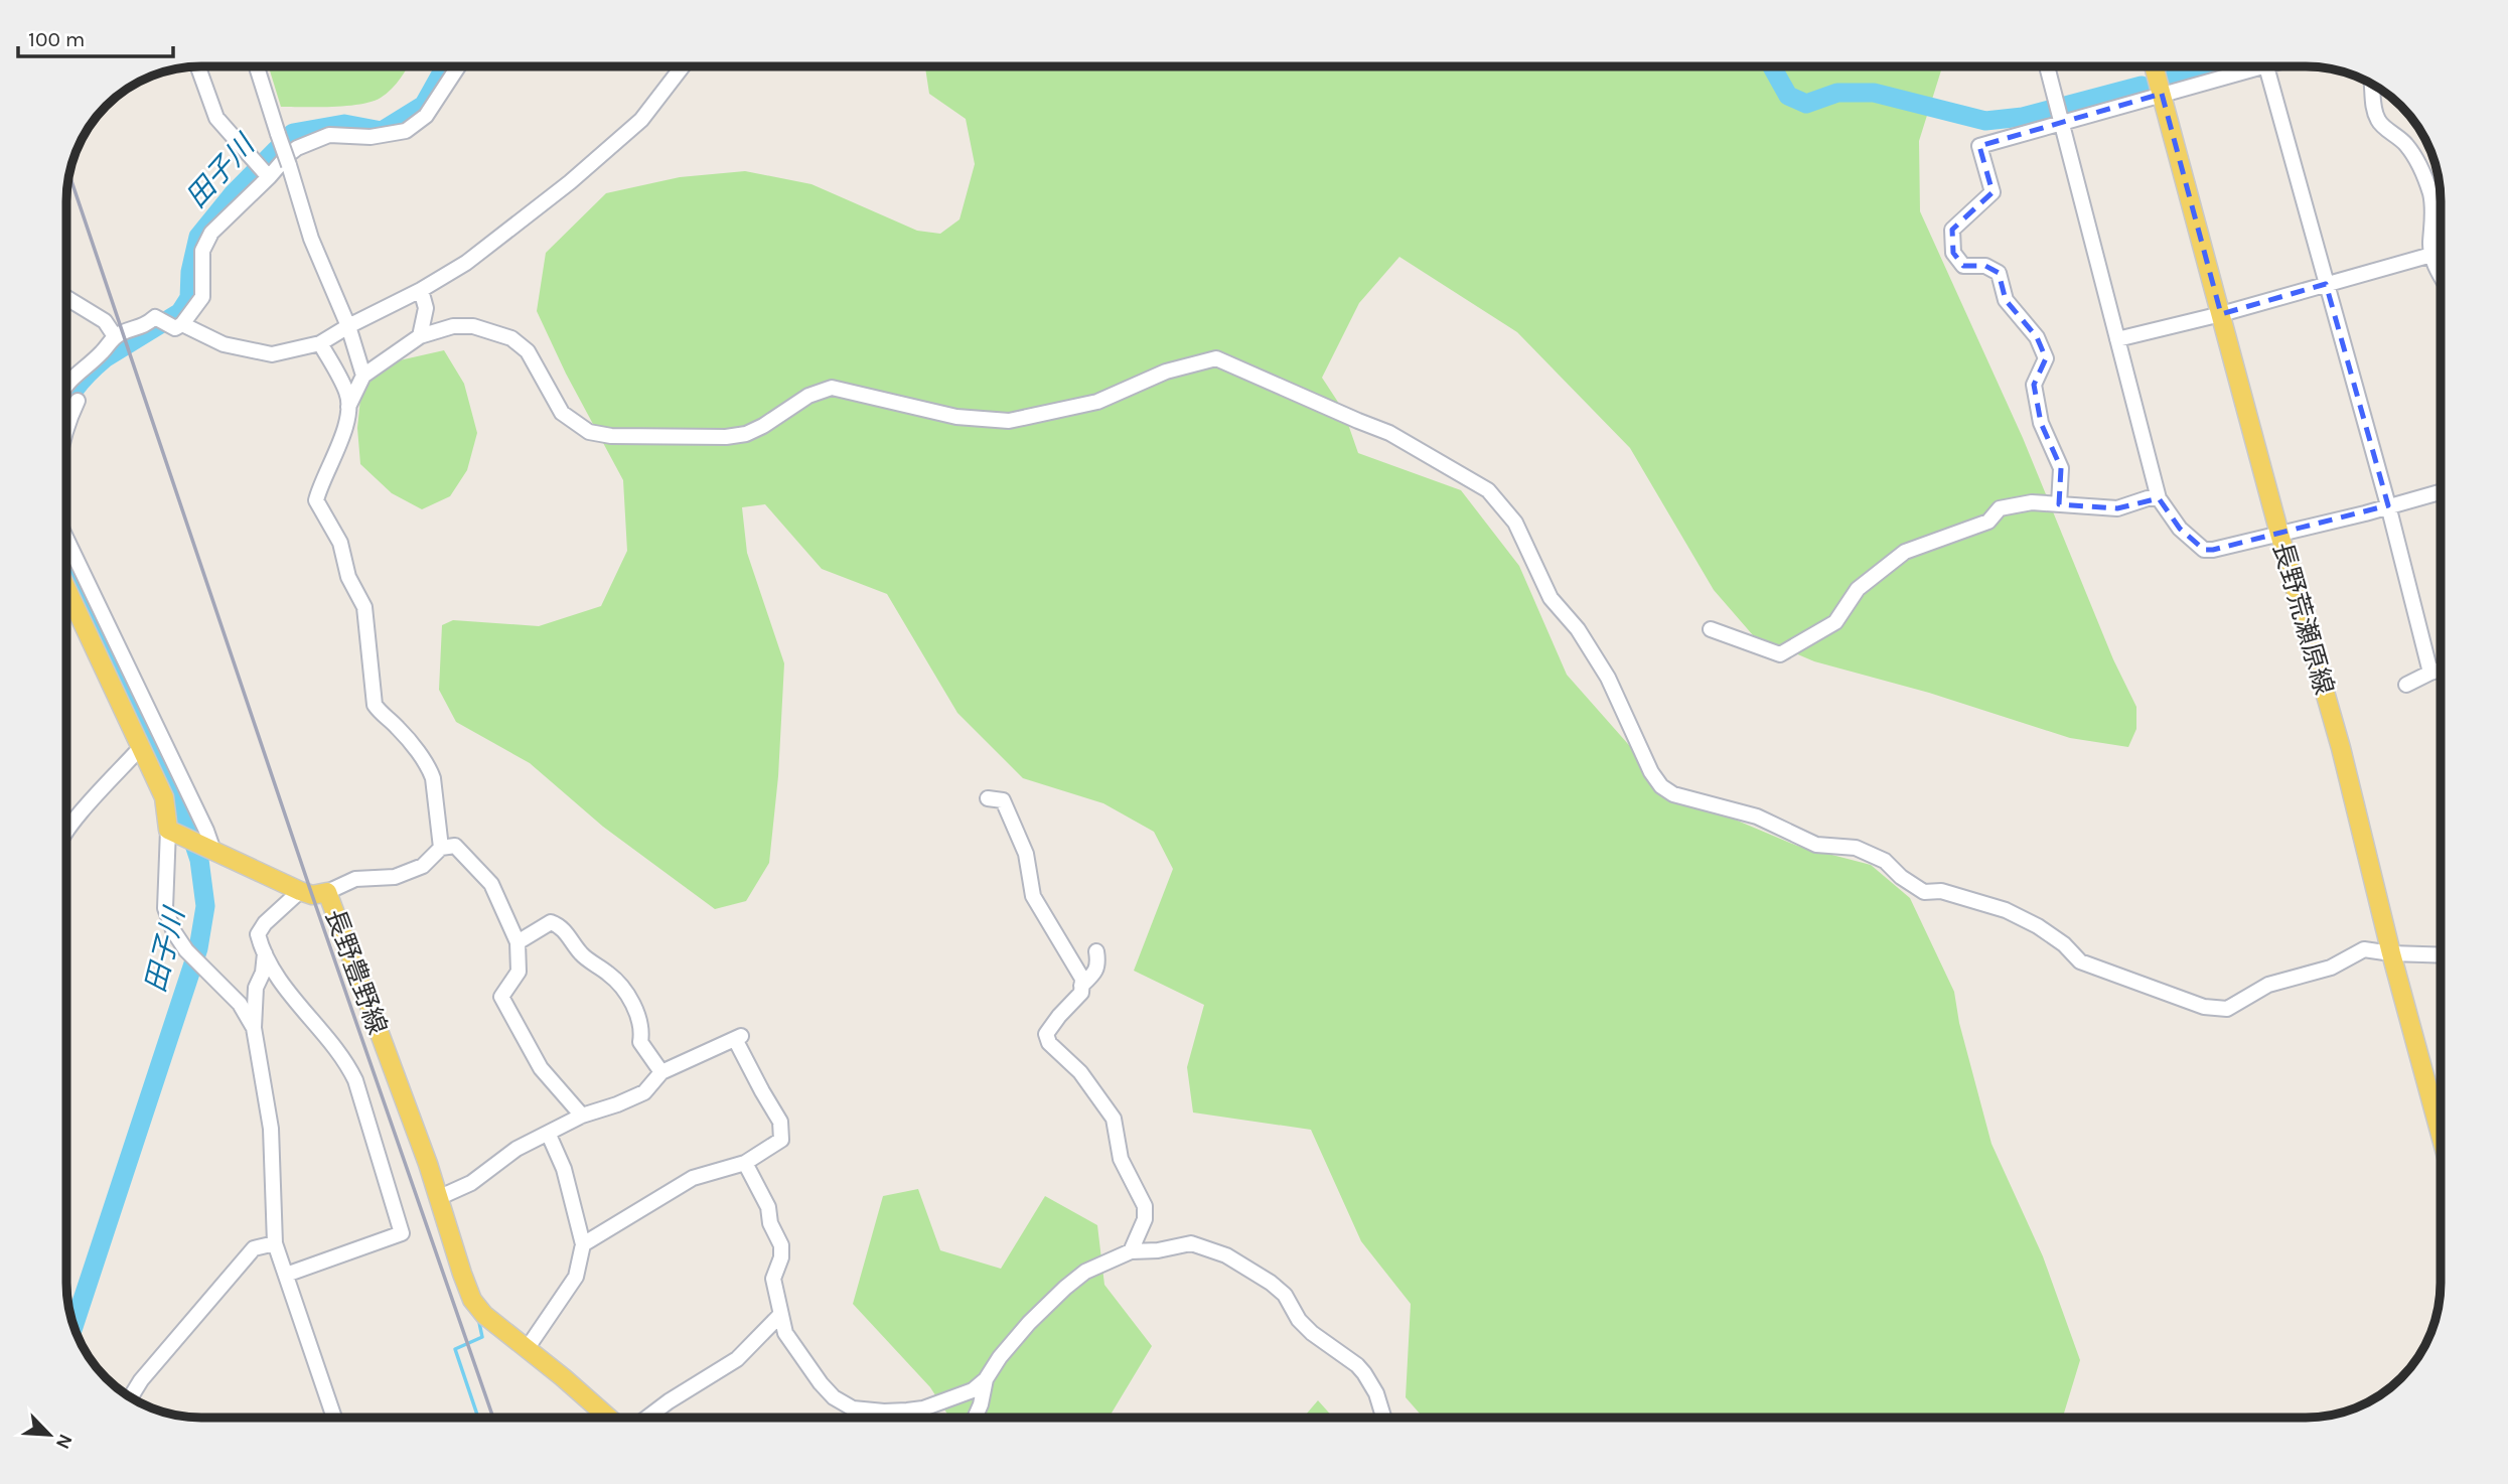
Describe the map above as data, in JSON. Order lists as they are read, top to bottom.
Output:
{
  "streets": {
    "main road": ["長野荒瀬原線", "長野豊野線"]
  },
  "water": ["田子川"],
  "scale_bar": "100 m",
  "north": "bottom right"
}
